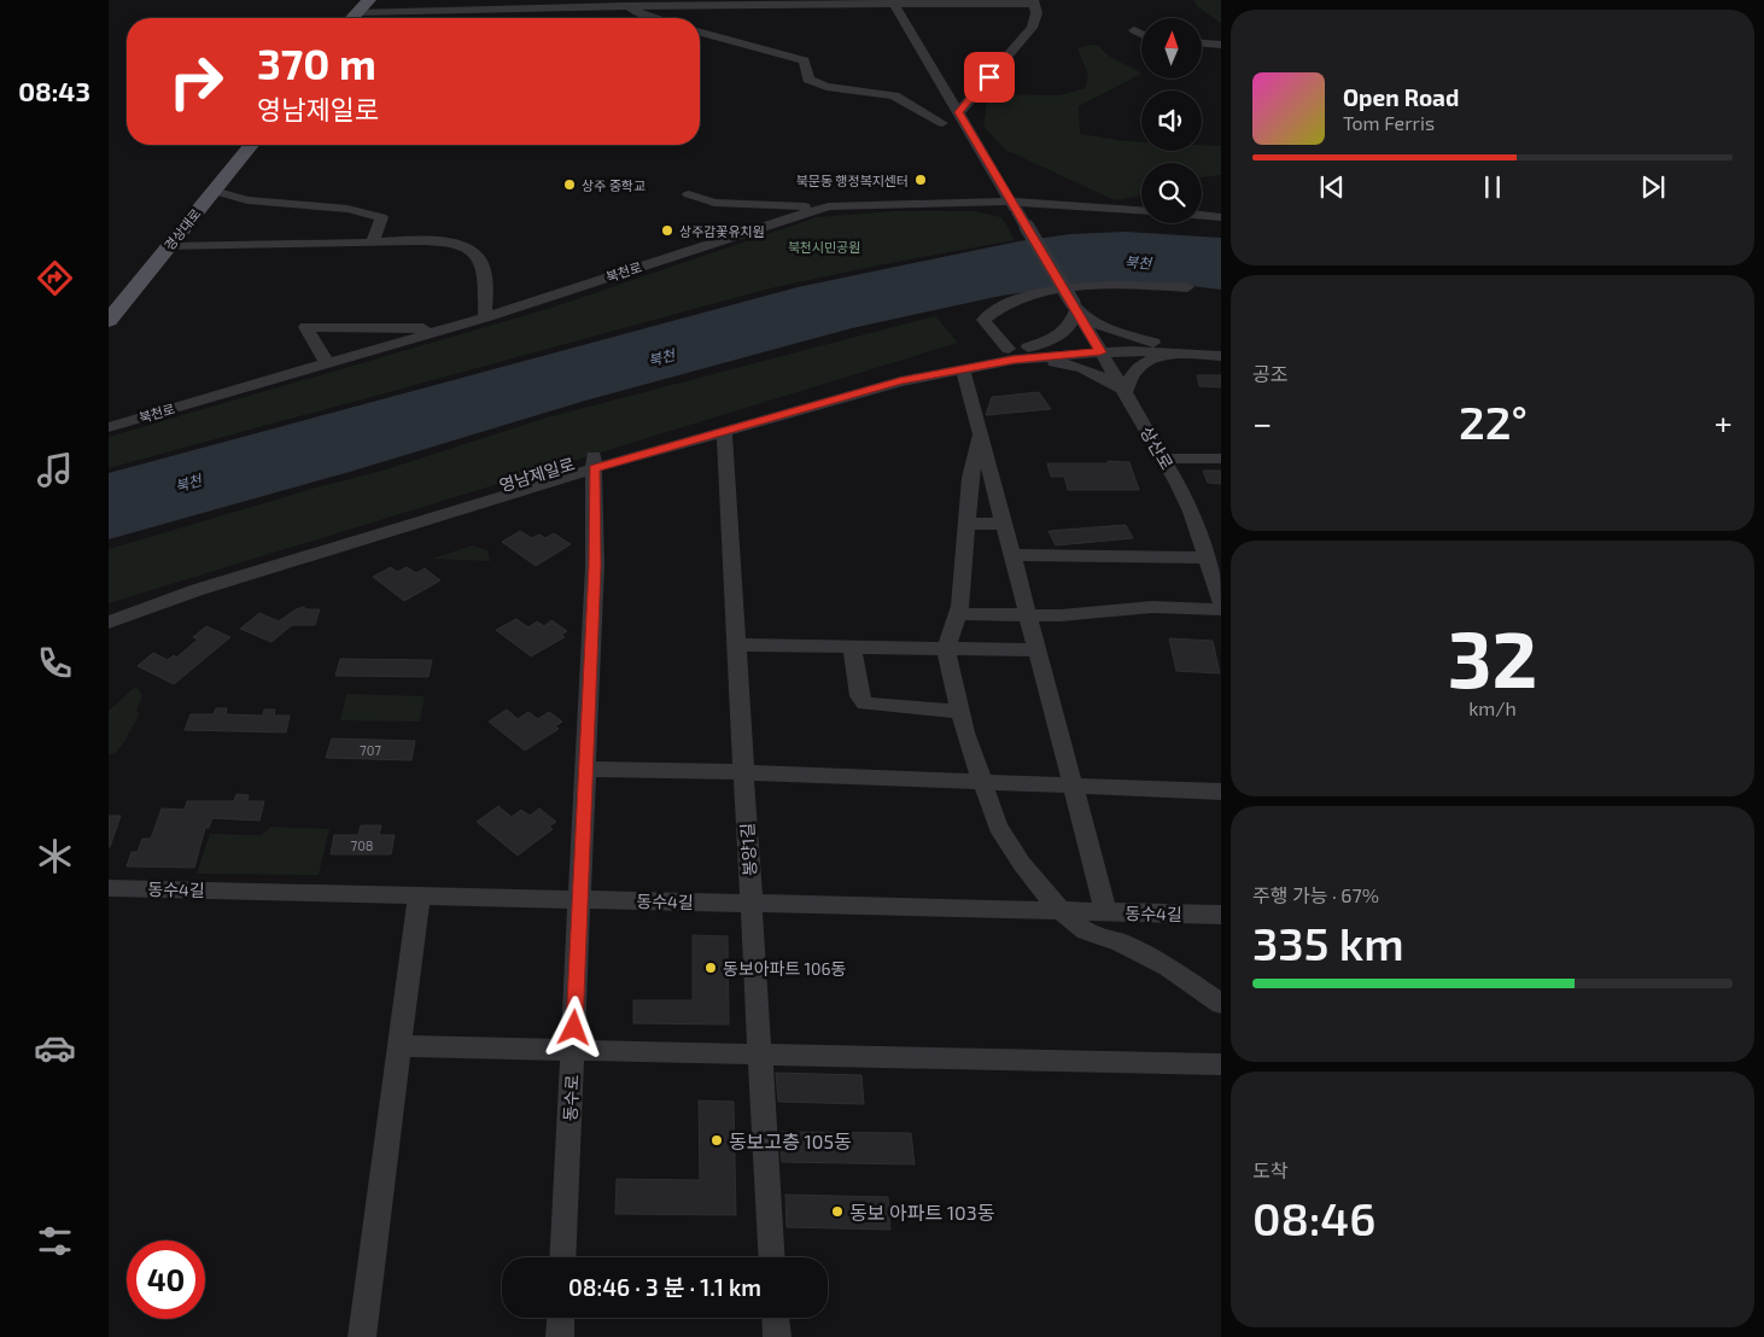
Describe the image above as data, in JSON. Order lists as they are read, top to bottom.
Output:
{
  "streets": {
    "main road": ["경상대로"],
    "street": [
      "북천로",
      "상산로",
      "영남제일로",
      "봉양1길",
      "동수4길",
      "동수로"
    ]
  },
  "crossings": [
    ["북천로", "상산로"],
    ["상산로", "영남제일로"],
    ["영남제일로", "봉양1길"],
    ["영남제일로", "동수로"],
    ["봉양1길", "동수4길"],
    ["동수4길", "동수로"]
  ],
  "water": ["북천"],
  "parks": ["북천시민공원"],
  "places": [
    "북문동 행정복지센터",
    "상주 중학교",
    "상주감꽃유치원",
    "동보아파트 106동",
    "동보고층 105동",
    "동보 아파트 103동"
  ],
  "house_numbers": ["707", "708"],
  "north": "top",
  "page": {
    "tabs": "08:43",
    "turn": ["370 m", "영남제일로"],
    "song": ["Open Road", "Tom Ferris"],
    "tile": [
      "공조",
      ["32", "km/h"],
      ["주행 가능 · 67%", "335 km"],
      ["도착", "08:46"]
    ],
    "heat": ["−", "22°", "+"],
    "limit": "40",
    "trip": "08:46 · 3 분 · 1.1 km"
  }
}
